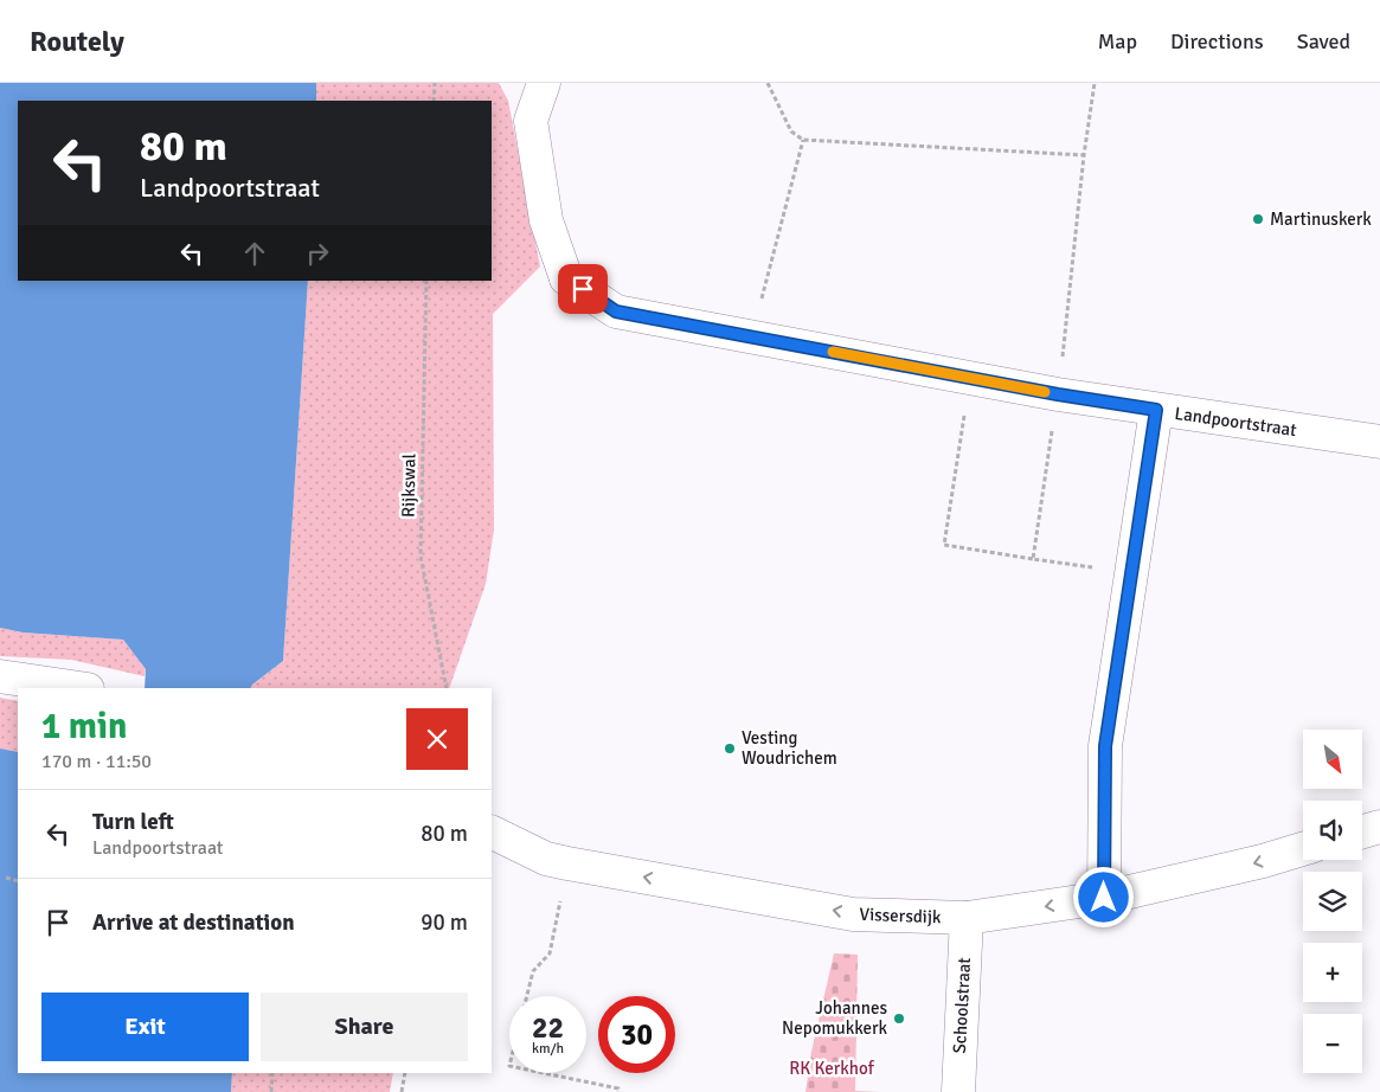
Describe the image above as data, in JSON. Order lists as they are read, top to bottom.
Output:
{
  "streets": {
    "street": ["Landpoortstraat", "Vissersdijk", "Schoolstraat"],
    "path": ["Rijkswal"]
  },
  "crossings": [
    ["Vissersdijk", "Schoolstraat"]
  ],
  "one_way": ["Vissersdijk"],
  "parks": ["RK Kerkhof"],
  "places": ["Martinuskerk", "Vesting Woudrichem", "Johannes Nepomukkerk"],
  "north": "bottom right",
  "page": {
    "header": "Routely",
    "nav": ["Map", "Directions", "Saved"],
    "turn": ["80 m", "Landpoortstraat"],
    "heading": ["1 min", "170 m · 11:50"],
    "map_buttons": ["+", "−"],
    "list": [
      {
        "name": "Turn left",
        "note": "Landpoortstraat",
        "value": "80 m"
      },
      {
        "name": "Arrive at destination",
        "value": "90 m"
      }
    ],
    "buttons": ["Exit", "Share"],
    "speed": "22 km/h",
    "limit": "30"
  }
}
